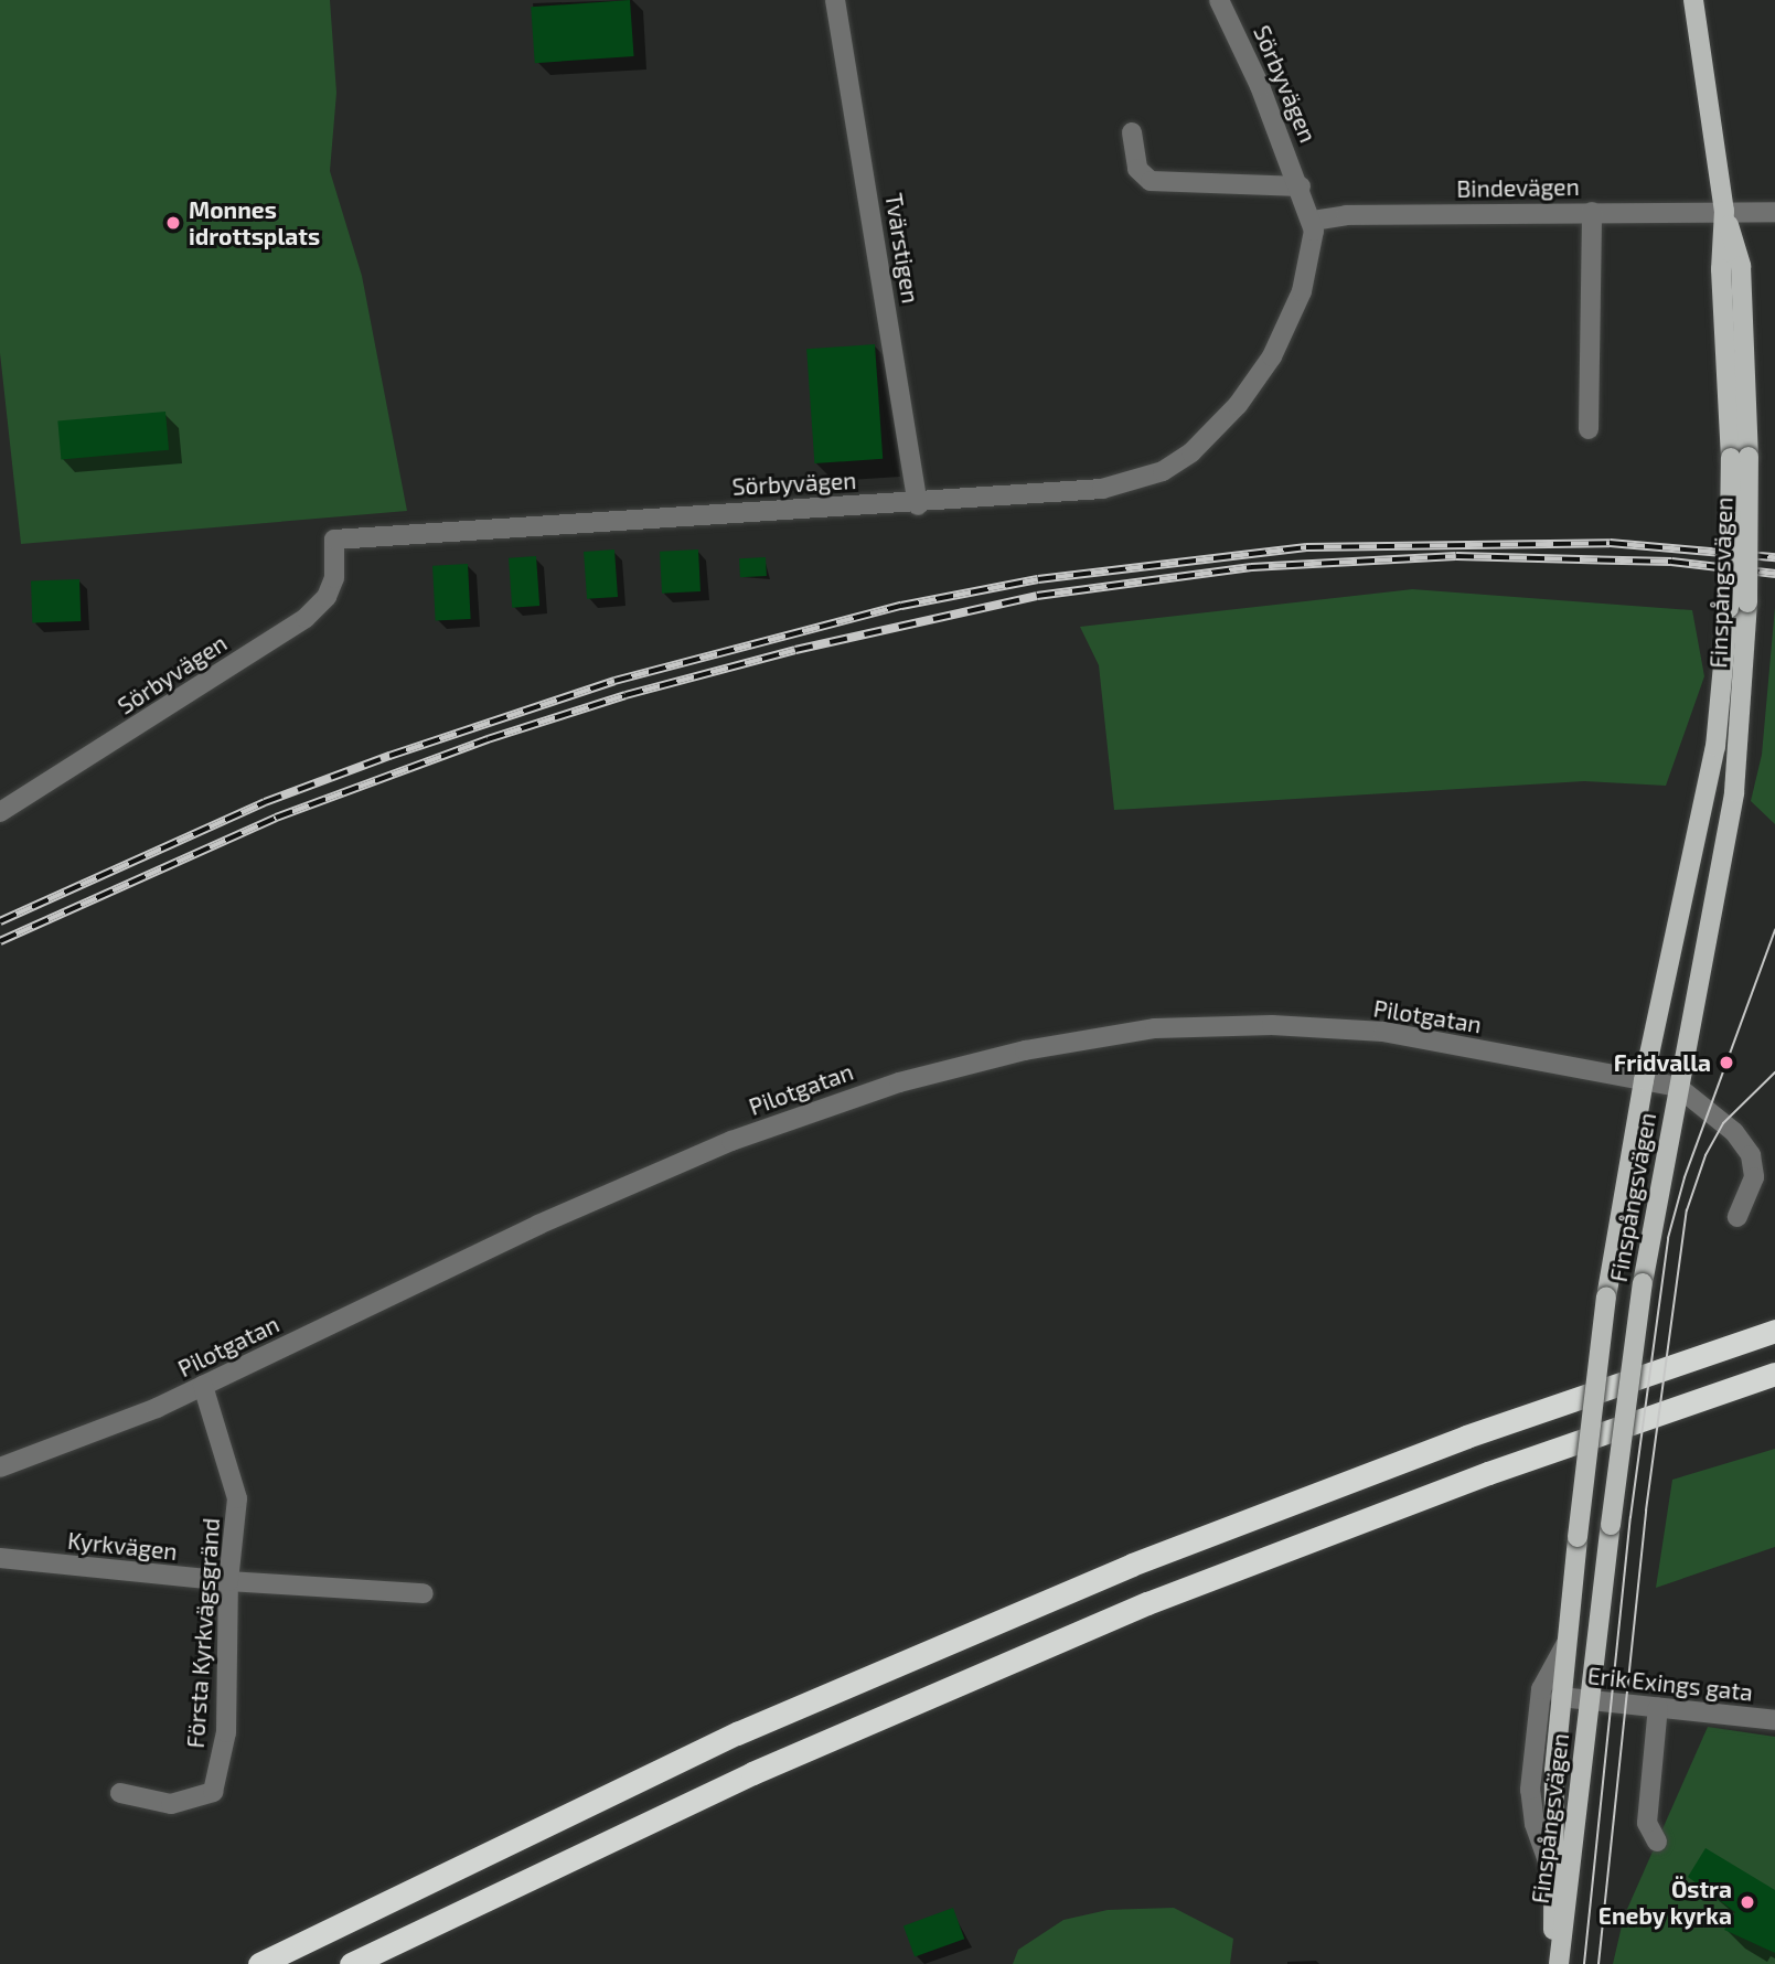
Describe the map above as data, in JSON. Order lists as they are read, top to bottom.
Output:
{
  "streets": {
    "main road": ["Finspångsvägen"],
    "street": [
      "Sörbyvägen",
      "Bindevägen",
      "Tvärstigen",
      "Pilotgatan",
      "Kyrkvägen",
      "Första Kyrkvägsgränd",
      "Erik Exings gata"
    ]
  },
  "crossings": [
    ["Sörbyvägen", "Bindevägen"],
    ["Sörbyvägen", "Tvärstigen"],
    ["Bindevägen", "Finspångsvägen"],
    ["Finspångsvägen", "Pilotgatan"],
    ["Finspångsvägen", "Erik Exings gata"],
    ["Pilotgatan", "Första Kyrkvägsgränd"],
    ["Kyrkvägen", "Första Kyrkvägsgränd"]
  ],
  "places": ["Monnes idrottsplats", "Fridvalla", "Östra Eneby kyrka"]
}
